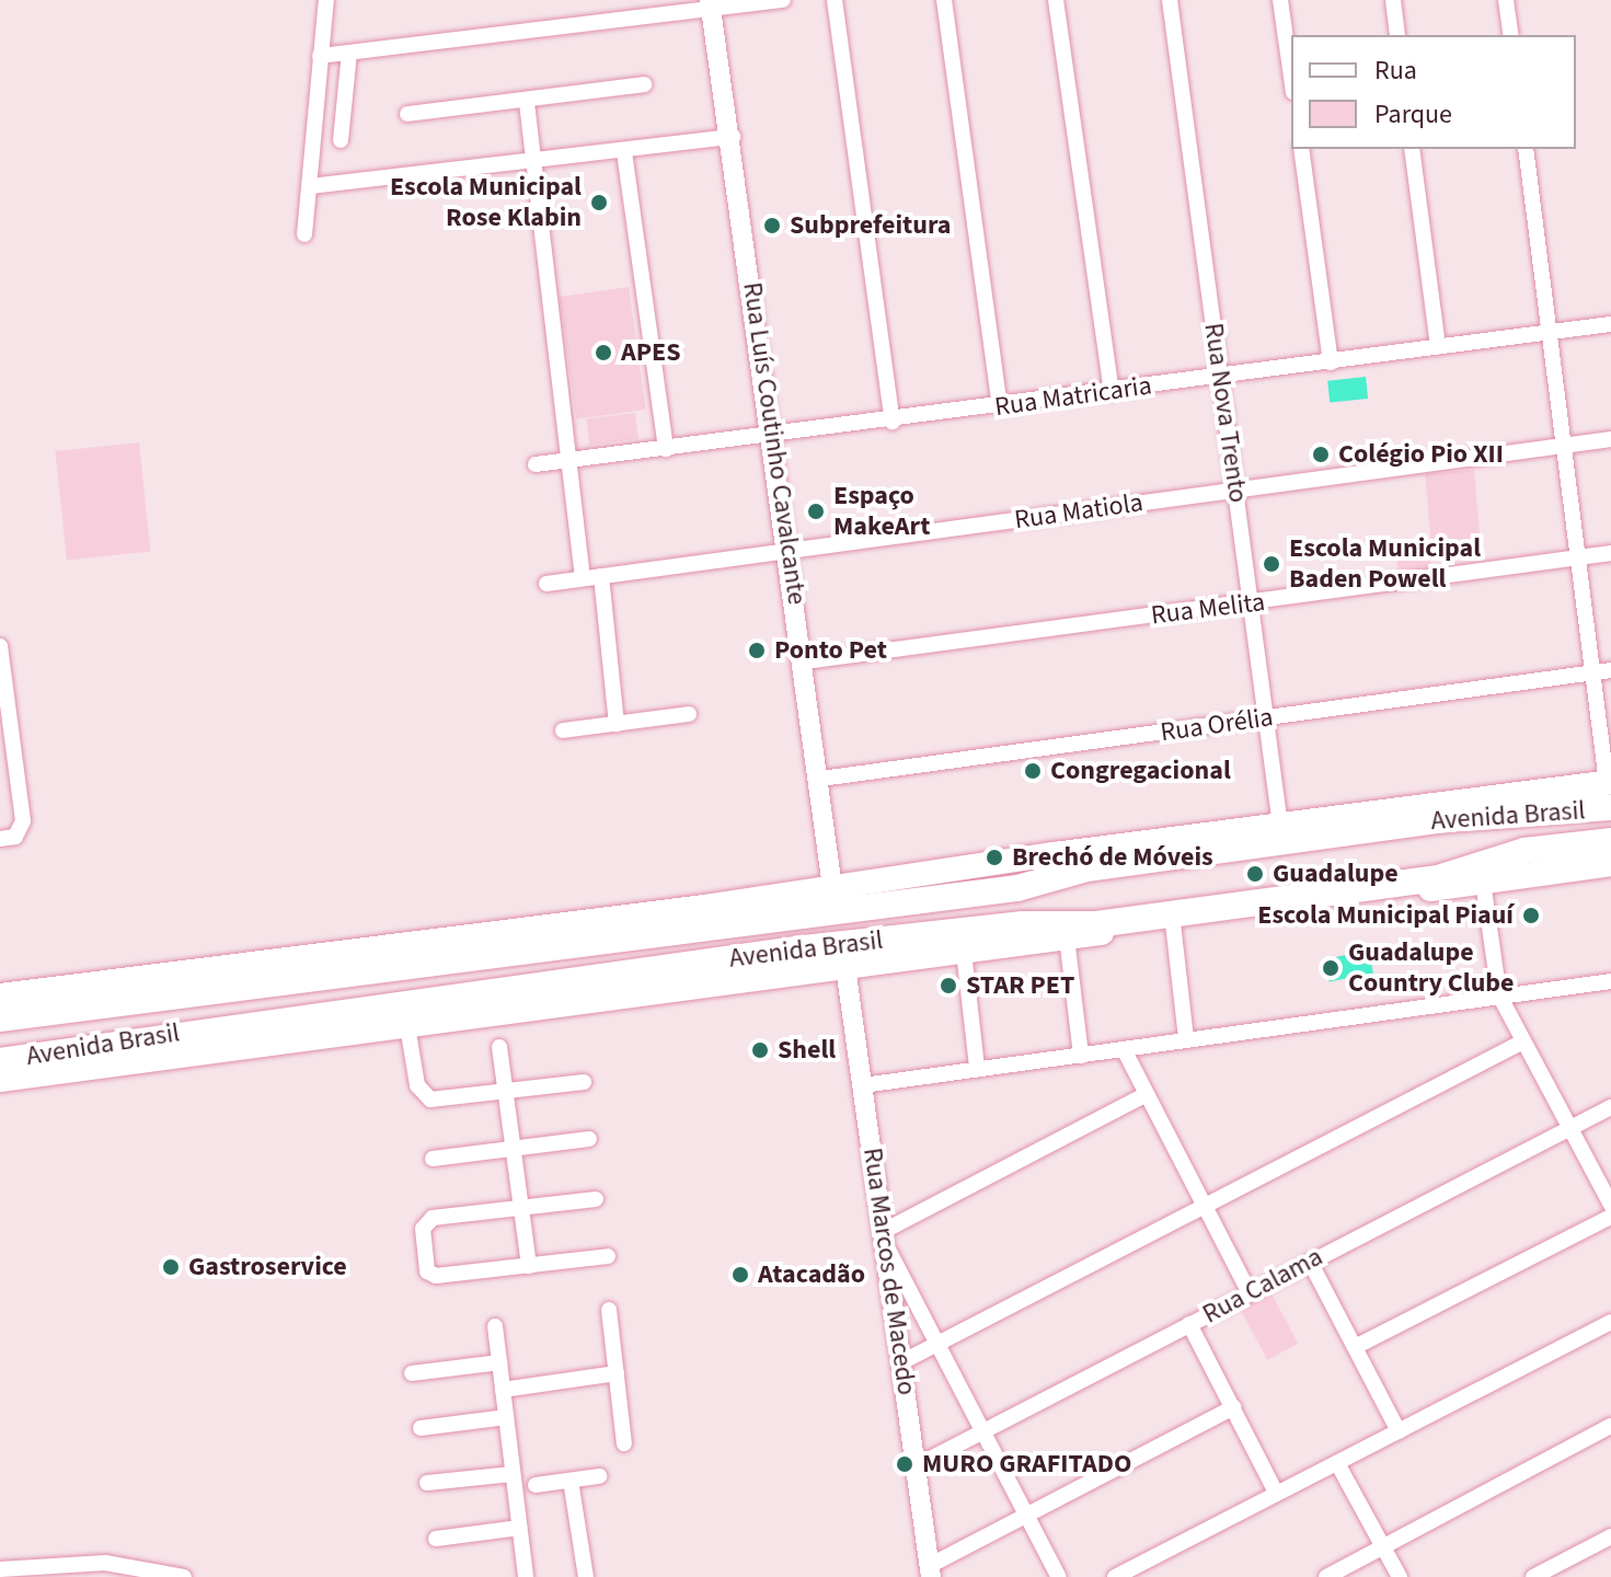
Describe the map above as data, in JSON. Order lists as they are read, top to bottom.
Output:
{
  "streets": {
    "highway": ["Avenida Brasil"],
    "main road": ["Rua Luís Coutinho Cavalcante", "Rua Marcos de Macedo"],
    "street": [
      "Rua Matricaria",
      "Rua Nova Trento",
      "Rua Matiola",
      "Rua Melita",
      "Rua Orélia",
      "Rua Calama"
    ]
  },
  "crossings": [
    ["Rua Matricaria", "Rua Nova Trento"],
    ["Rua Matricaria", "Rua Luís Coutinho Cavalcante"],
    ["Rua Nova Trento", "Rua Matiola"],
    ["Rua Nova Trento", "Rua Melita"],
    ["Rua Nova Trento", "Rua Orélia"],
    ["Rua Nova Trento", "Avenida Brasil"],
    ["Rua Luís Coutinho Cavalcante", "Rua Matiola"],
    ["Rua Luís Coutinho Cavalcante", "Rua Melita"],
    ["Rua Luís Coutinho Cavalcante", "Rua Orélia"],
    ["Rua Luís Coutinho Cavalcante", "Avenida Brasil"],
    ["Avenida Brasil", "Rua Marcos de Macedo"],
    ["Rua Marcos de Macedo", "Rua Calama"]
  ],
  "places": [
    "Escola Municipal Rose Klabin",
    "Subprefeitura",
    "APES",
    "Colégio Pio XII",
    "Espaço MakeArt",
    "Escola Municipal Baden Powell",
    "Ponto Pet",
    "Congregacional",
    "Brechó de Móveis",
    "Guadalupe",
    "Escola Municipal Piauí",
    "Guadalupe Country Clube",
    "STAR PET",
    "Shell",
    "Gastroservice",
    "Atacadão",
    "MURO GRAFITADO"
  ],
  "legend": ["Rua", "Parque"]
}
